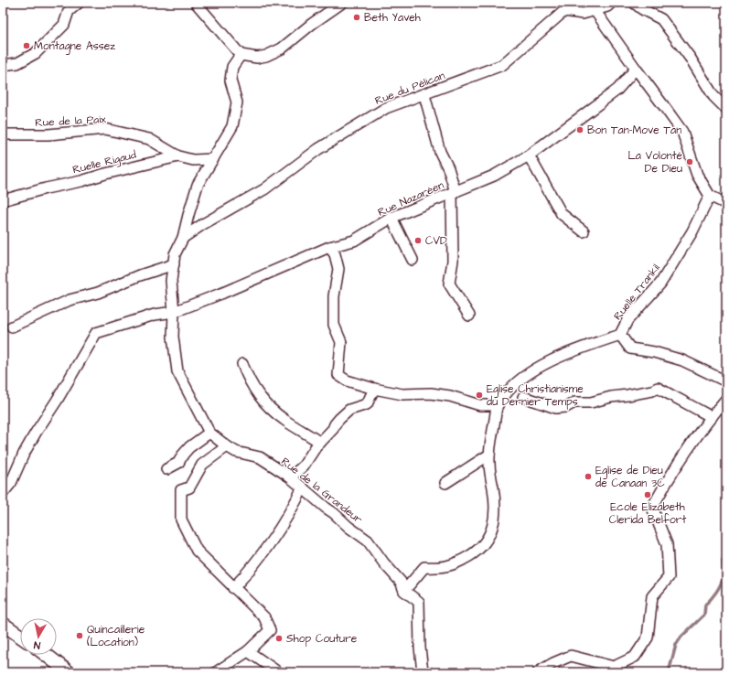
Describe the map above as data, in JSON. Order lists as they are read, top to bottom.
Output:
{
  "streets": {
    "street": [
      "Rue du Pélican",
      "Rue de la Paix",
      "Ruelle Rigaud",
      "Rue Nazaréen",
      "Ruelle Trankil",
      "Rue de la Grandeur"
    ]
  },
  "crossings": [
    ["Rue du Pélican", "Rue de la Grandeur"],
    ["Rue de la Paix", "Ruelle Rigaud"],
    ["Ruelle Rigaud", "Rue de la Grandeur"],
    ["Rue Nazaréen", "Rue de la Grandeur"],
    ["Ruelle Trankil", "Rue de la Grandeur"]
  ],
  "places": [
    "Beth Yaveh",
    "Montagne Assez",
    "Bon Tan-Move Tan",
    "La Volonté De Dieu",
    "CVD",
    "Eglise Christianisme du Dernier Temps",
    "Eglise de Dieu de Canaan 3C",
    "Ecole Elizabeth Clerida Belfort",
    "Quincaillerie (Location)",
    "Shop Couture"
  ],
  "north": "bottom"
}
